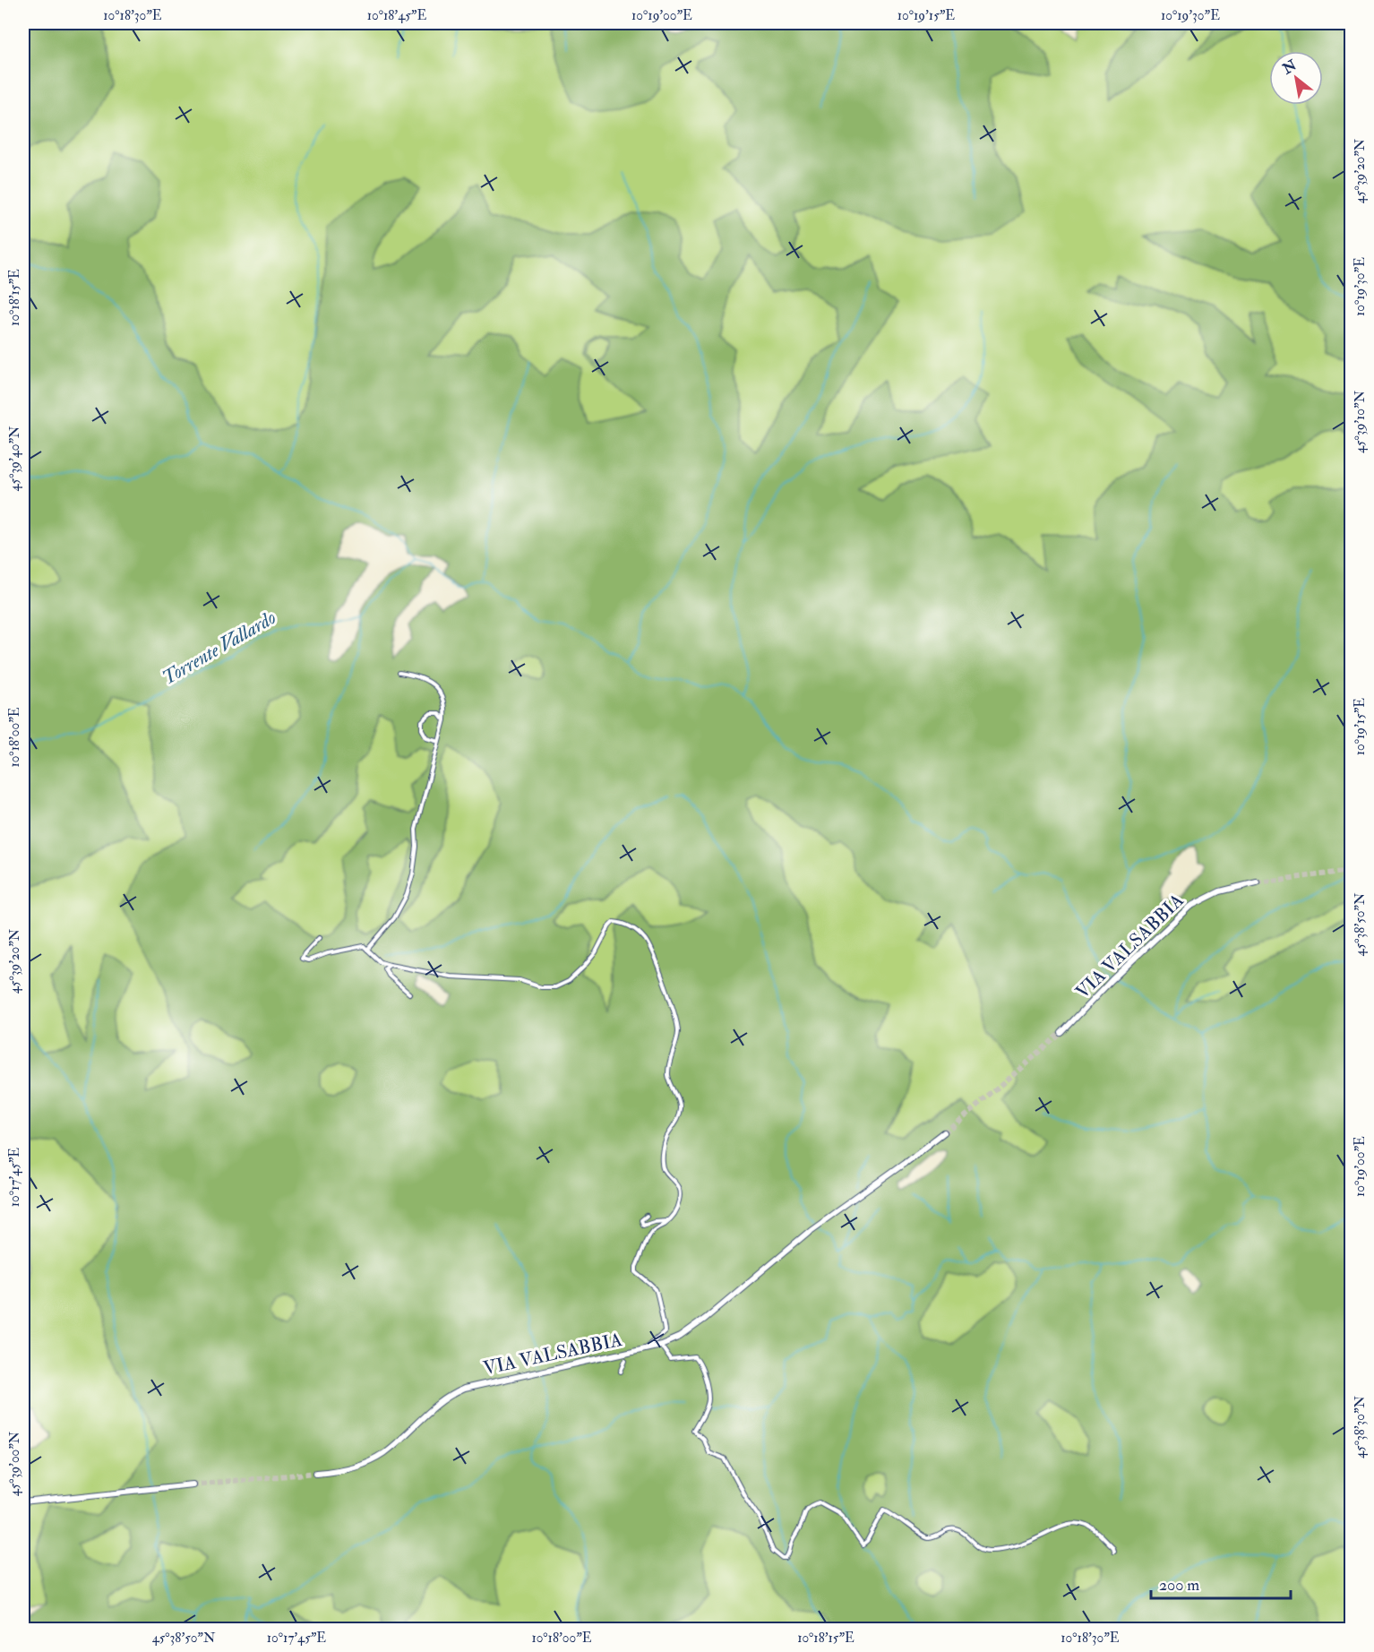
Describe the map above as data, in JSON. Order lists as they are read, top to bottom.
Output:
{
  "streets": {
    "main road": ["VIA VALSABBIA"]
  },
  "water": ["Torrente Vallardo"],
  "scale_bar": "200 m",
  "north": "top left",
  "coordinates": [
    "10°18'30\"E",
    "10°18'45\"E",
    "10°19'00\"E",
    "10°19'15\"E",
    "10°19'30\"E",
    "45°39'20\"N",
    "10°18'15\"E",
    "45°39'10\"N",
    "45°39'40\"N",
    "10°18'00\"E",
    "45°38'50\"N",
    "10°17'45\"E",
    "45°38'30\"N",
    "45°39'00\"N"
  ]
}
